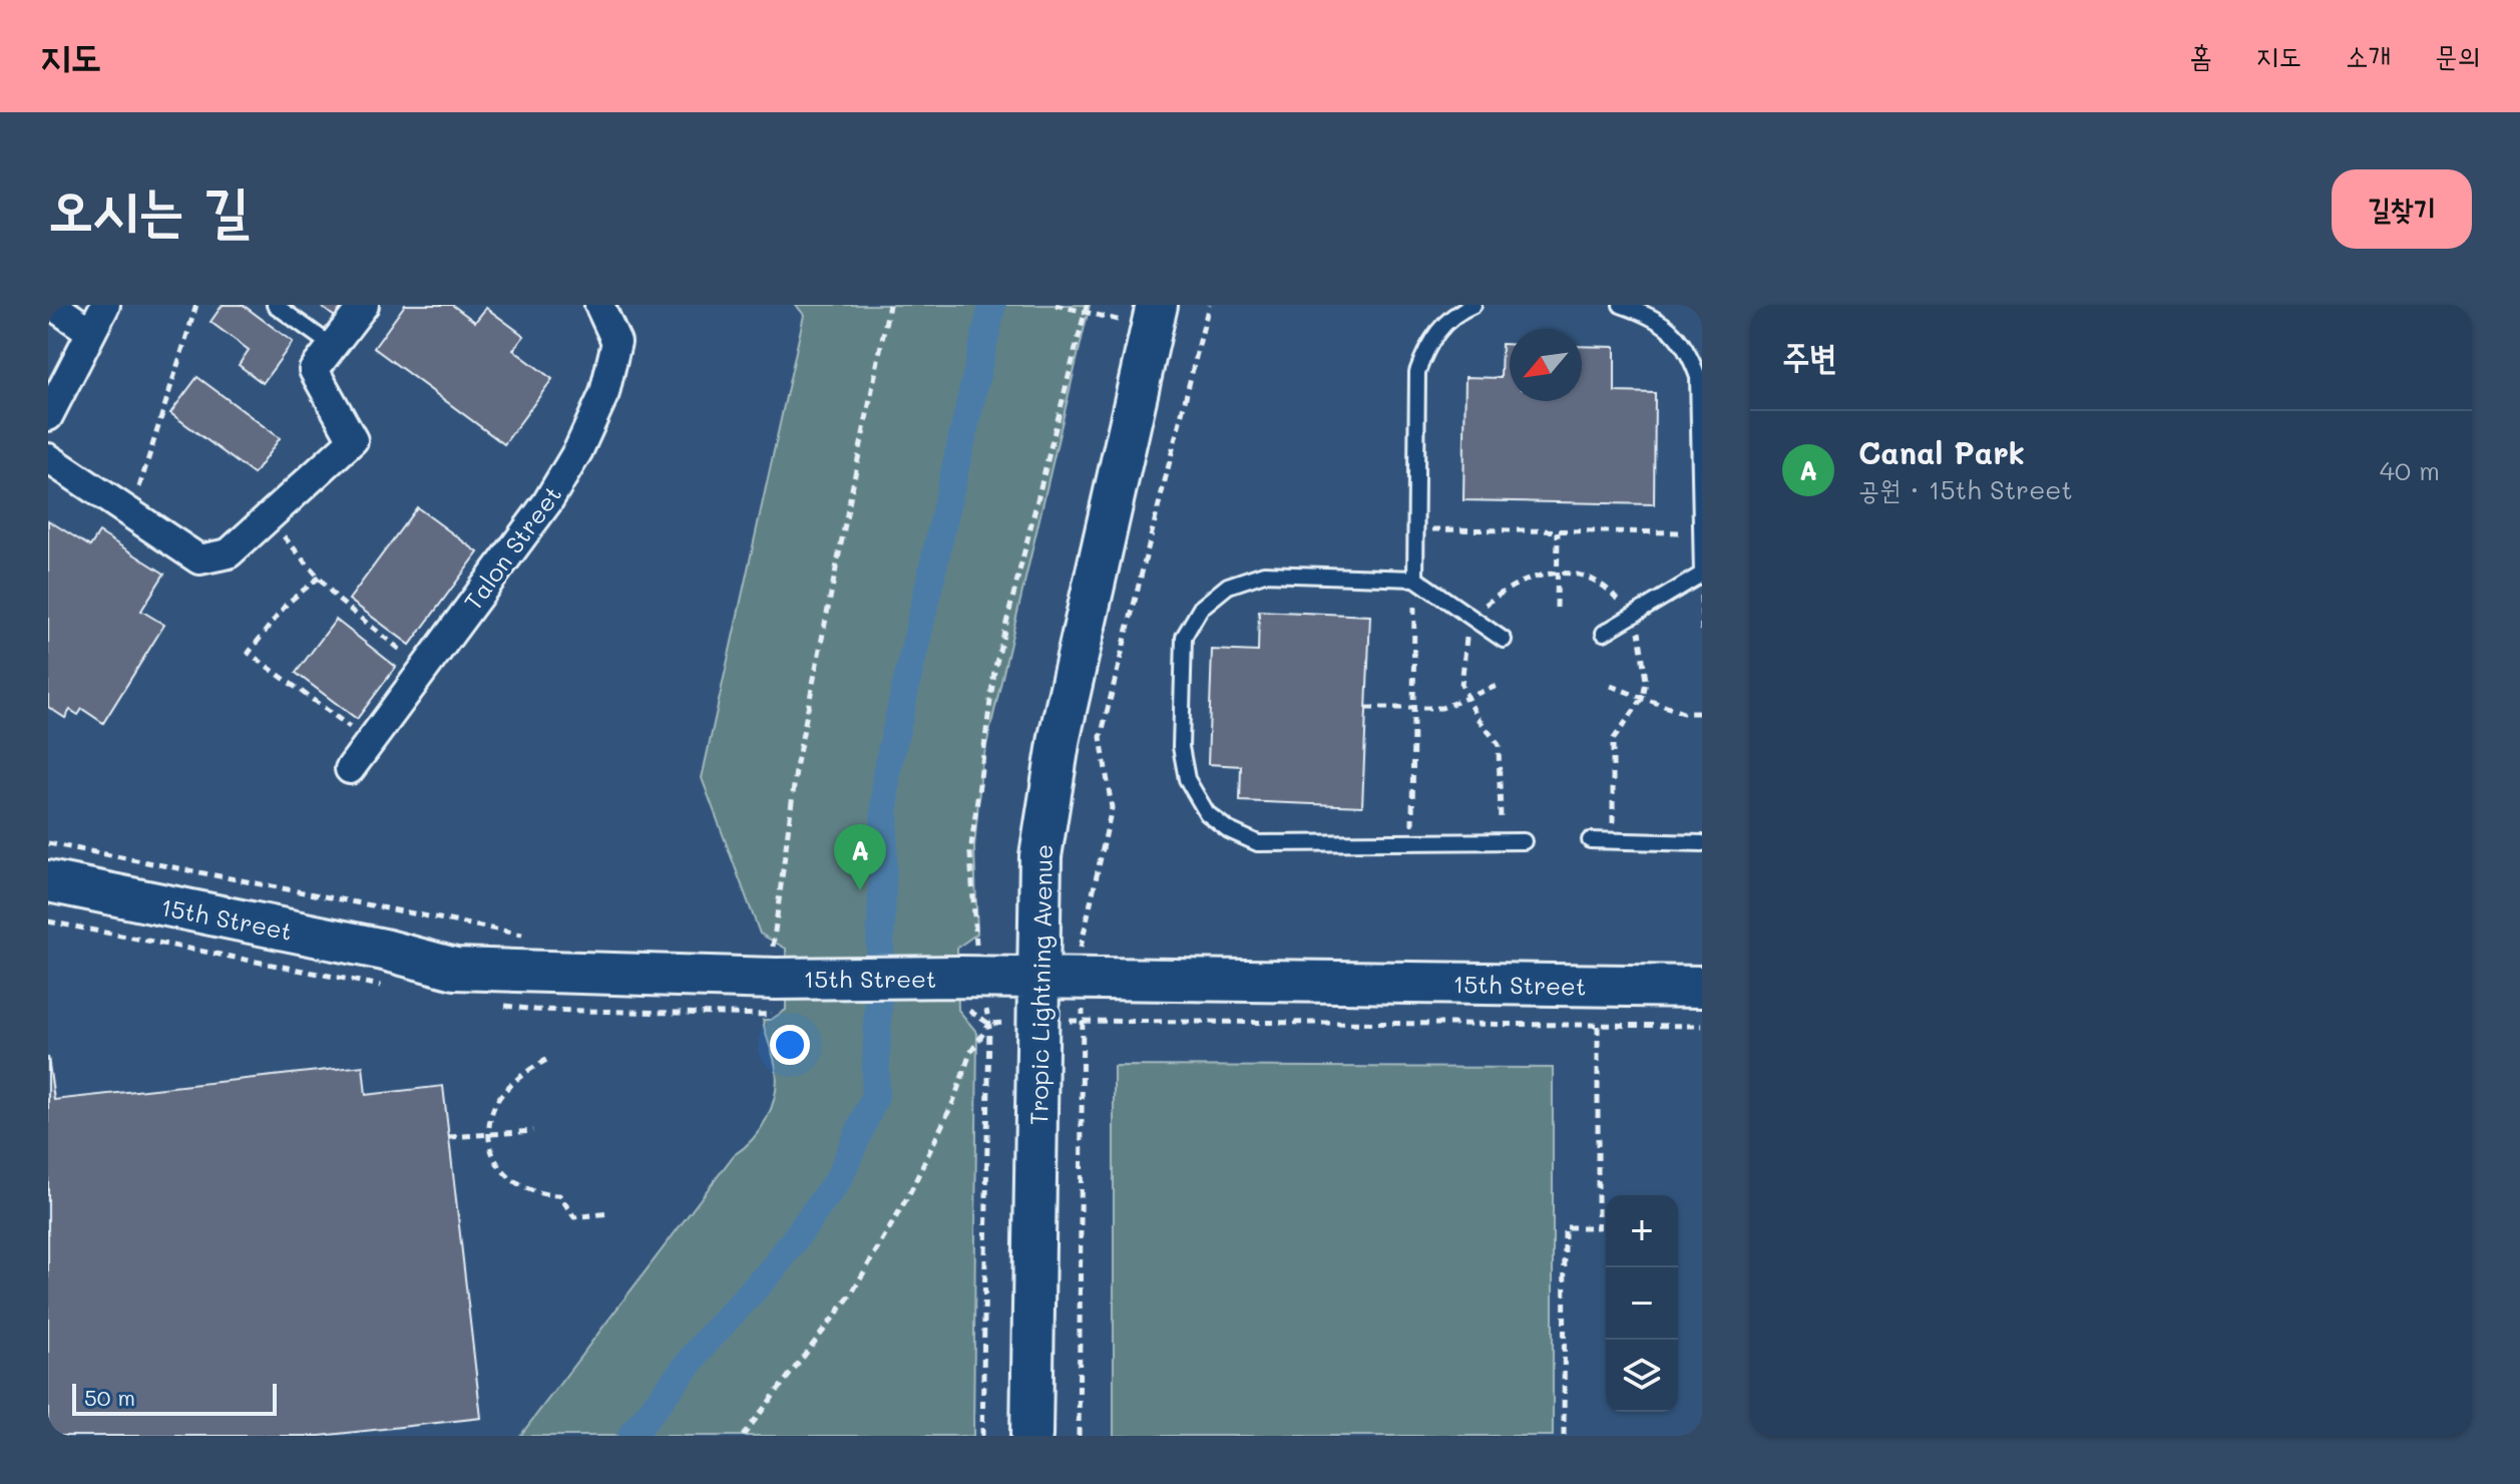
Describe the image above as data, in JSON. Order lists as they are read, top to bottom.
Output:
{
  "streets": {
    "street": ["Talon Street", "15th Street", "Tropic Lightning Avenue"]
  },
  "crossings": [
    ["15th Street", "Tropic Lightning Avenue"]
  ],
  "scale_bar": "50 m",
  "north": "bottom left",
  "page": {
    "header": "지도",
    "nav": [
      "홈",
      "지도",
      "소개",
      "문의"
    ],
    "buttons": "길찾기",
    "title": "오시는 길",
    "heading": "주변",
    "list": [
      {
        "mark": "A",
        "name": "Canal Park",
        "note": "공원 · 15th Street",
        "value": "40 m"
      }
    ],
    "pins": "A",
    "map_buttons": ["+", "−"],
    "scale": "50 m"
  }
}
